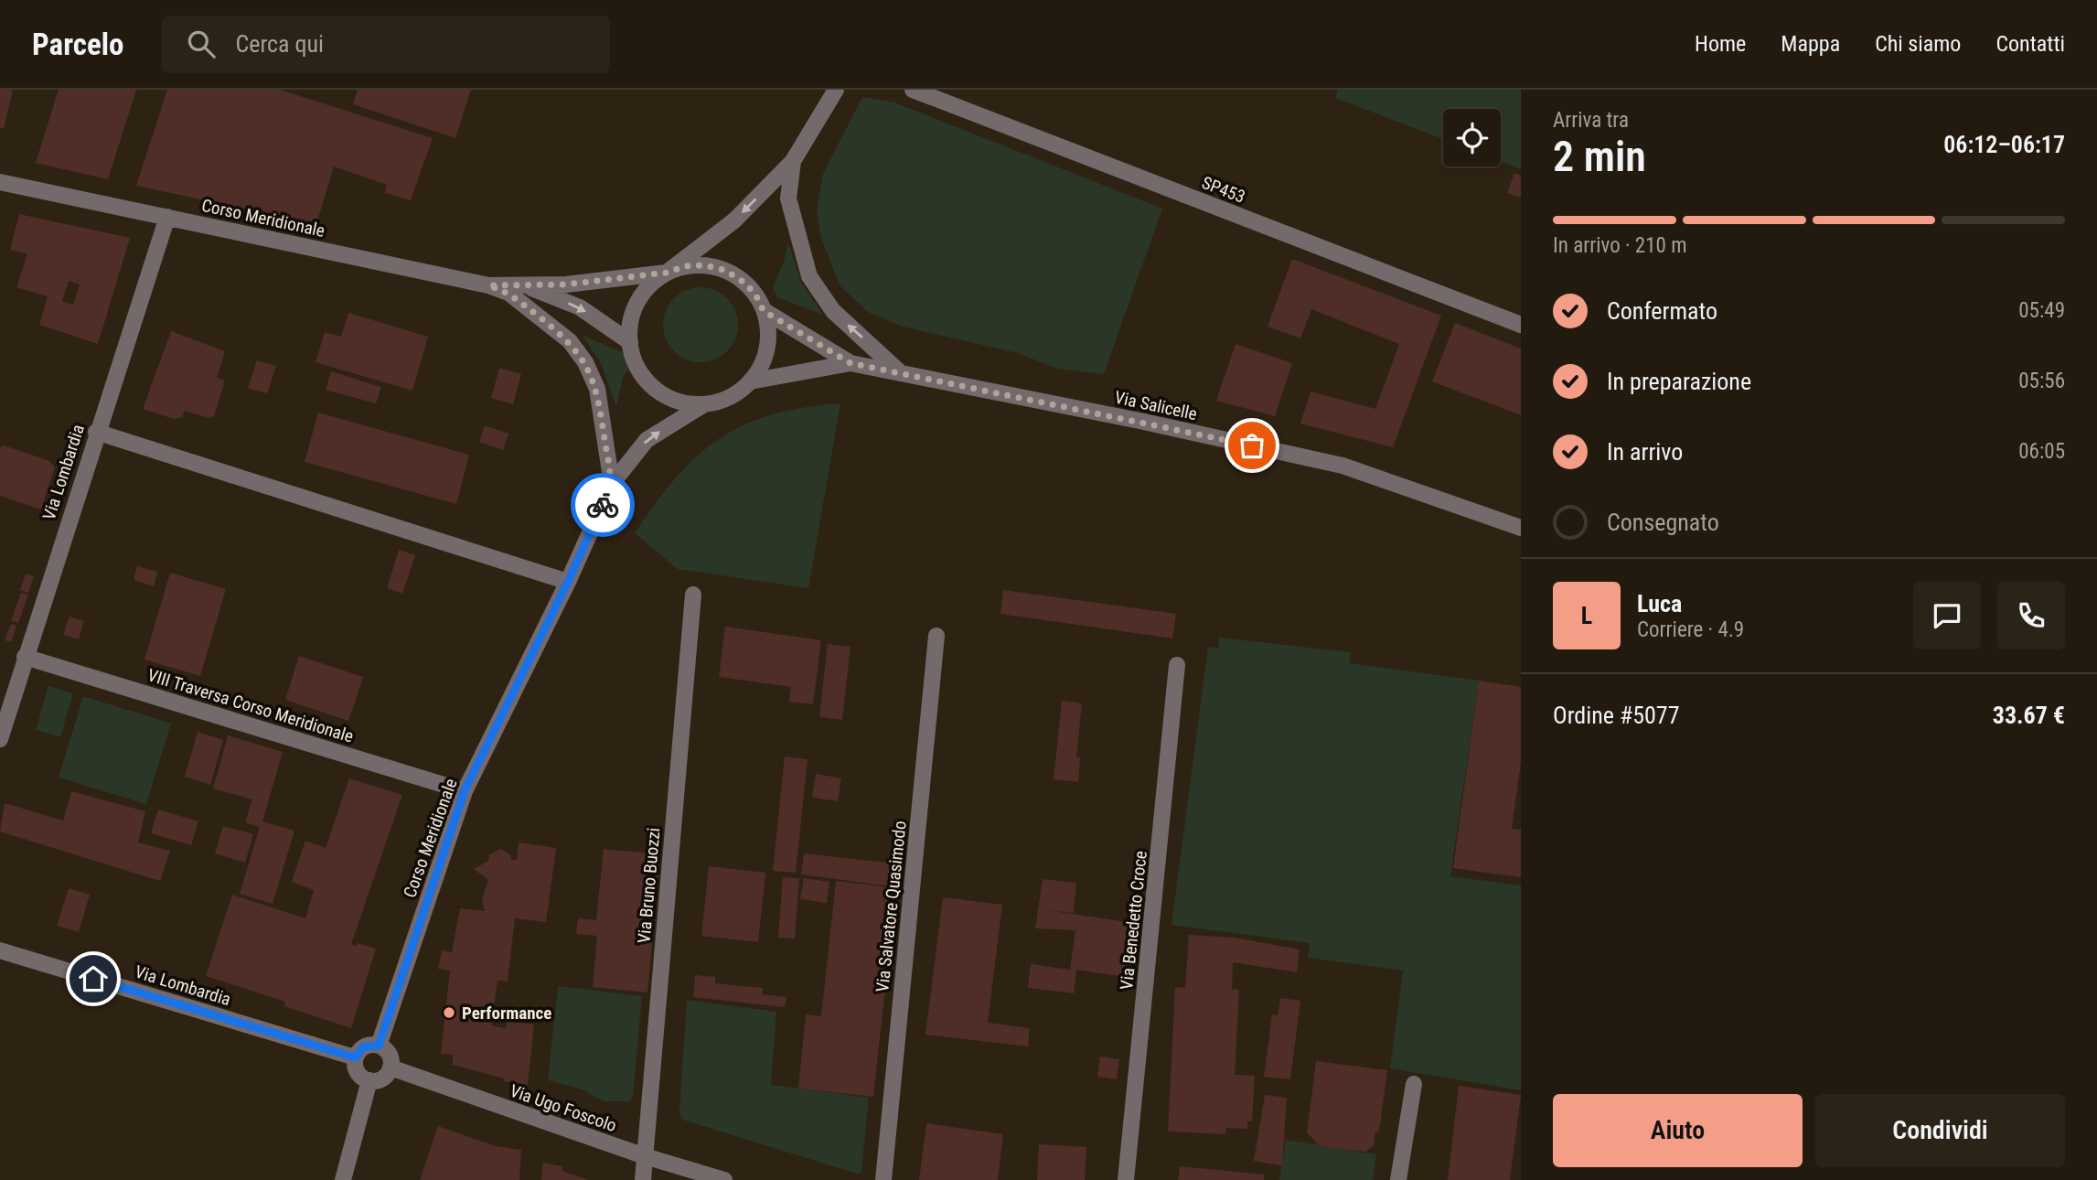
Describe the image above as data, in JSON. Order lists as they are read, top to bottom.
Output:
{
  "streets": {
    "street": [
      "SP453",
      "Corso Meridionale",
      "Via Salicelle",
      "Via Lombardia",
      "VIII Traversa Corso Meridionale",
      "Via Bruno Buozzi",
      "Via Salvatore Quasimodo",
      "Via Benedetto Croce",
      "Via Ugo Foscolo"
    ]
  },
  "crossings": [
    ["Corso Meridionale", "Via Lombardia"],
    ["Corso Meridionale", "VIII Traversa Corso Meridionale"],
    ["Corso Meridionale", "Via Ugo Foscolo"],
    ["Via Lombardia", "VIII Traversa Corso Meridionale"],
    ["Via Lombardia", "Via Ugo Foscolo"],
    ["Via Bruno Buozzi", "Via Ugo Foscolo"]
  ],
  "places": ["Performance"],
  "page": {
    "header": "Parcelo",
    "search": "Cerca qui",
    "nav": [
      "Home",
      "Mappa",
      "Chi siamo",
      "Contatti"
    ],
    "heading": ["2 min", "Arriva tra", "06:12–06:17"],
    "panel": [
      "Luca",
      "Corriere · 4.9",
      "Ordine #5077",
      "33.67 €"
    ],
    "bar": "In arrivo · 210 m",
    "list": [
      ["Confermato", "05:49"],
      ["In preparazione", "05:56"],
      ["In arrivo", "06:05"],
      "Consegnato"
    ],
    "round": "L",
    "buttons": ["Aiuto", "Condividi"]
  }
}
